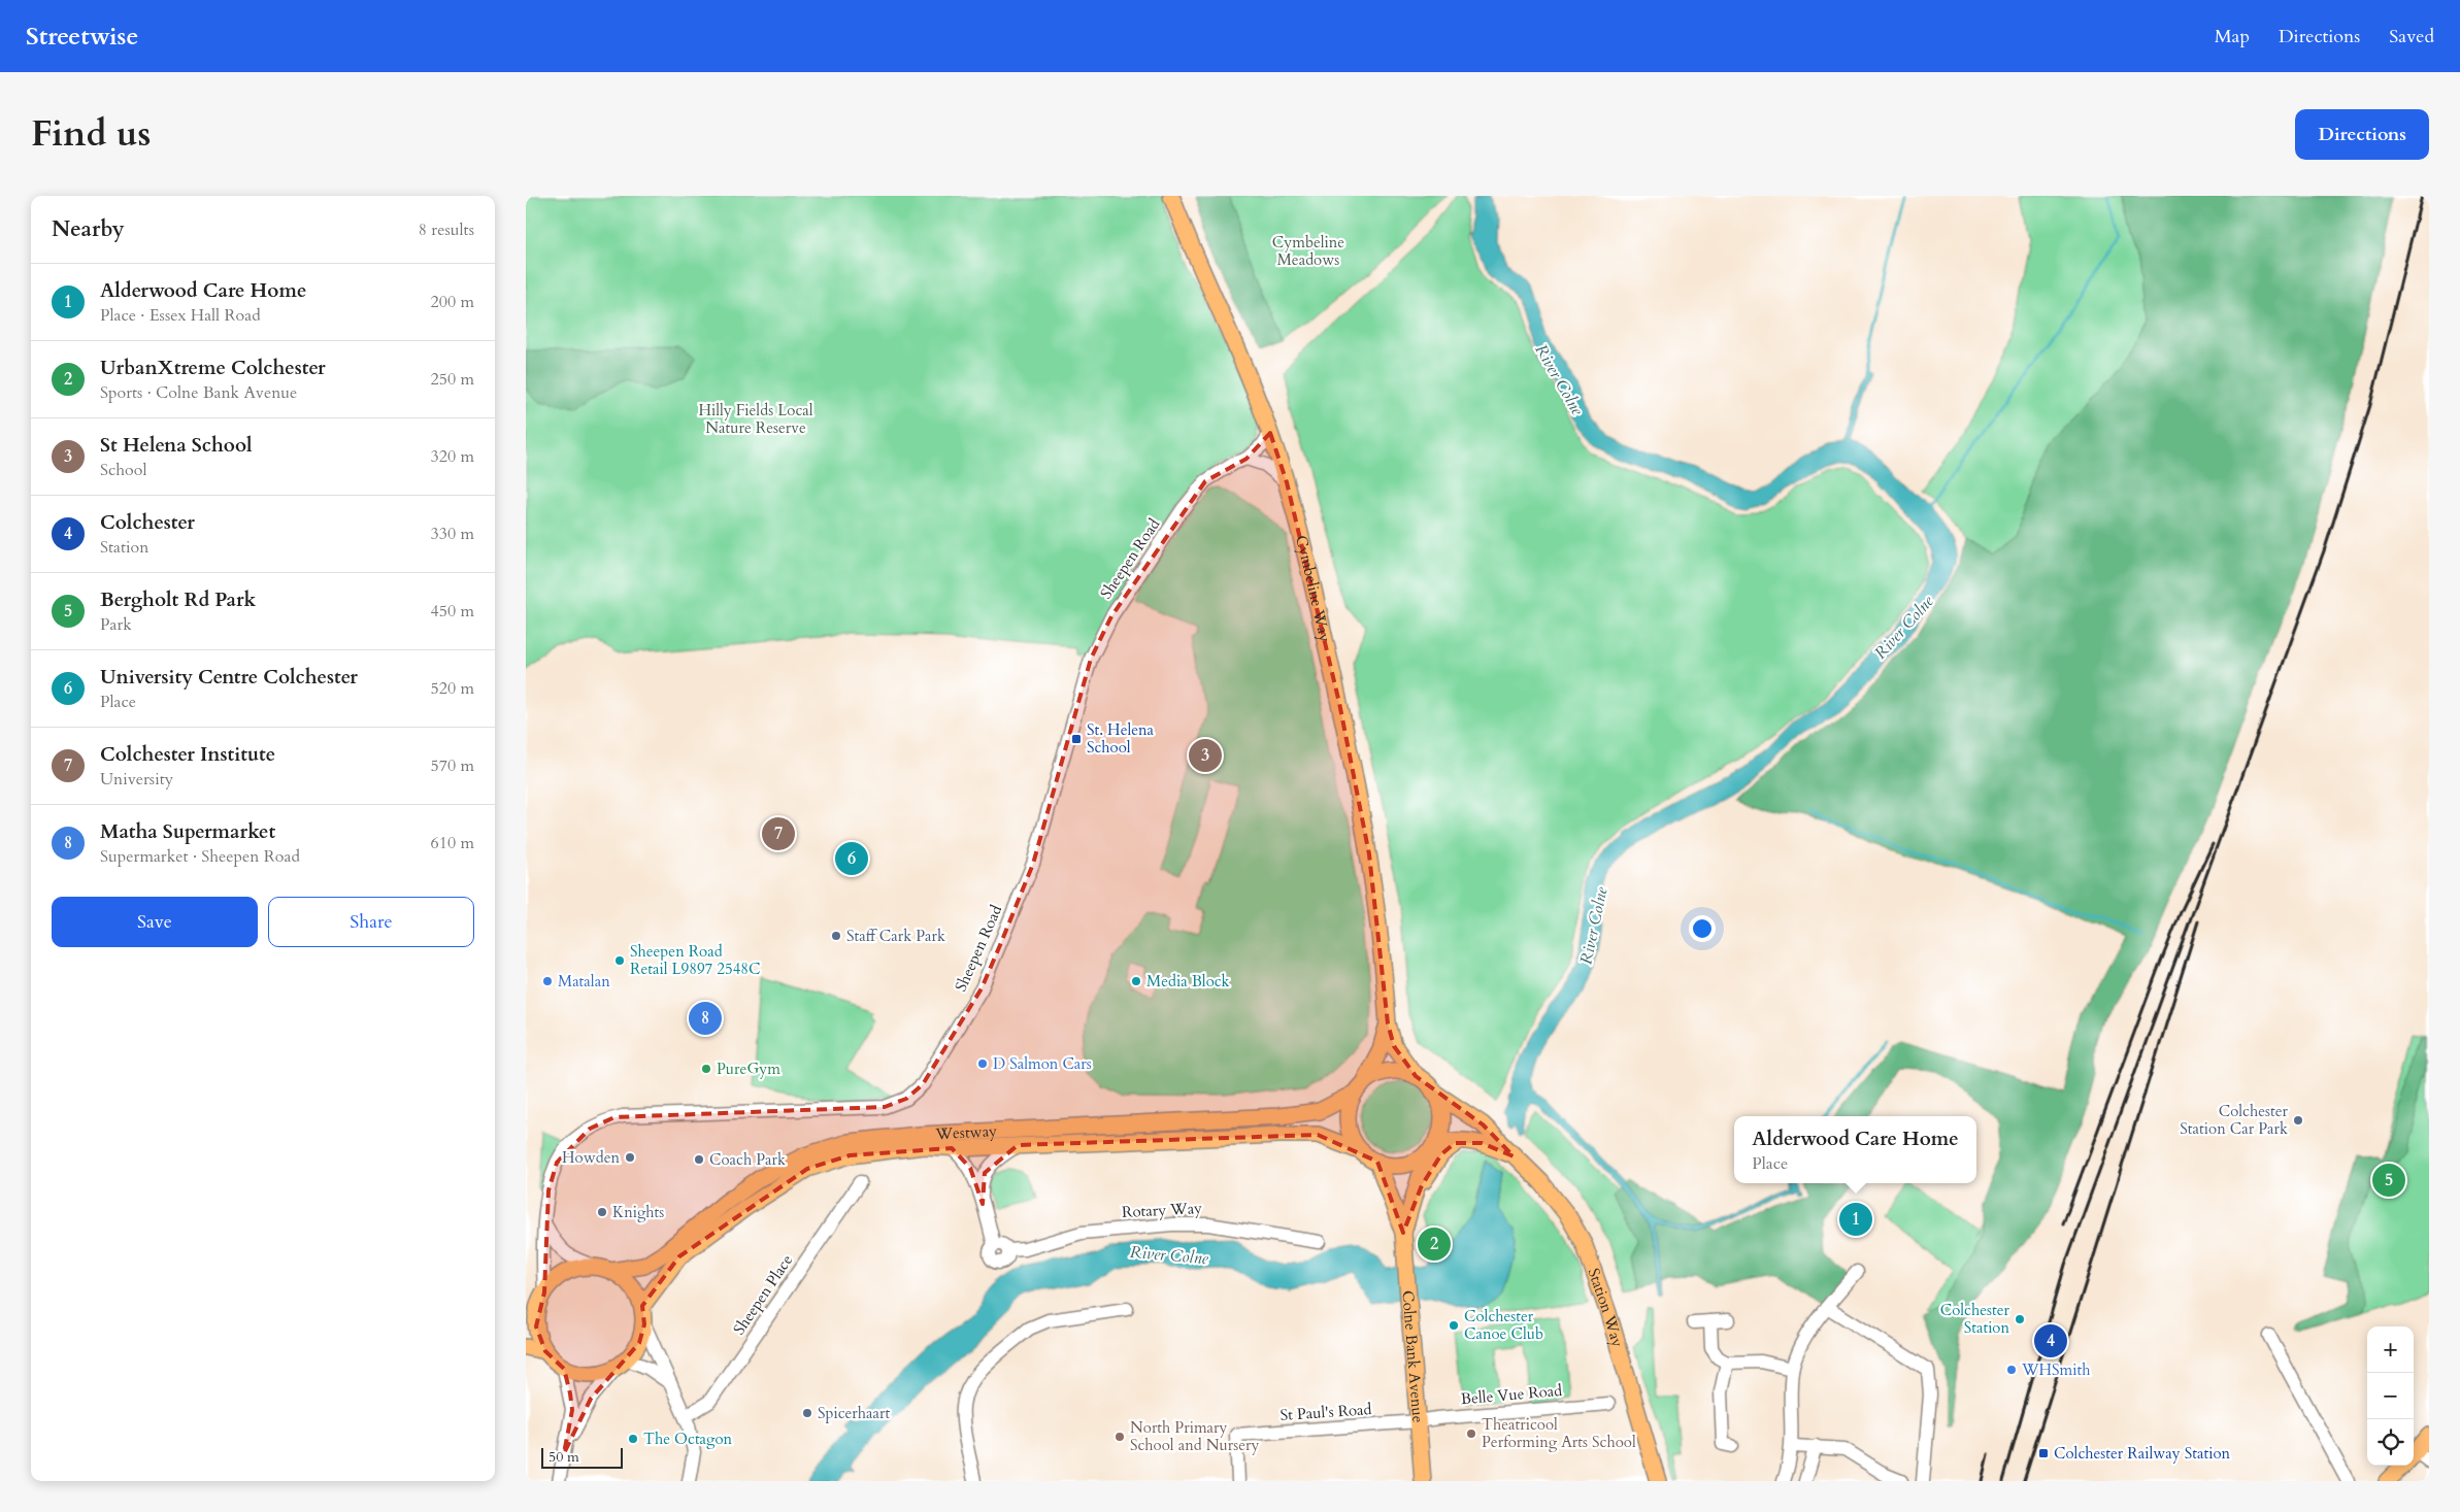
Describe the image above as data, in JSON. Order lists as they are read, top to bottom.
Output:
{
  "streets": {
    "main road": [
      "Cymbeline Way",
      "Westway",
      "Station Way",
      "Colne Bank Avenue"
    ],
    "street": [
      "Sheepen Road",
      "Rotary Way",
      "Sheepen Place",
      "Belle Vue Road",
      "St Paul's Road"
    ]
  },
  "crossings": [
    ["Sheepen Road", "Cymbeline Way"],
    ["Sheepen Road", "Westway"],
    ["Westway", "Station Way"],
    ["Westway", "Colne Bank Avenue"],
    ["Station Way", "Colne Bank Avenue"],
    ["Colne Bank Avenue", "Belle Vue Road"],
    ["Colne Bank Avenue", "St Paul's Road"],
    ["Belle Vue Road", "St Paul's Road"]
  ],
  "water": ["River Colne"],
  "parks": ["Cymbeline Meadows", "Hilly Fields Local Nature Reserve"],
  "places": {
    "transit": ["St. Helena School", "Colchester Railway Station"],
    "other": [
      "Staff Cark Park",
      "Sheepen Road Retail L9897 2548C",
      "Matalan",
      "Media Block",
      "D Salmon Cars",
      "PureGym",
      "Colchester Station Car Park",
      "Howden",
      "Coach Park",
      "Knights",
      "Colchester Station",
      "Colchester Canoe Club",
      "WHSmith",
      "Spicerhaart",
      "Theatricool Performing Arts School",
      "North Primary School and Nursery",
      "The Octagon"
    ]
  },
  "scale_bar": "50 m",
  "page": {
    "header": "Streetwise",
    "nav": ["Map", "Directions", "Saved"],
    "title": "Find us",
    "buttons": [
      "Directions",
      ["Save", "Share"]
    ],
    "heading": ["Nearby", "8 results"],
    "list": [
      {
        "mark": "1",
        "name": "Alderwood Care Home",
        "note": "Place · Essex Hall Road",
        "value": "200 m"
      },
      {
        "mark": "2",
        "name": "UrbanXtreme Colchester",
        "note": "Sports · Colne Bank Avenue",
        "value": "250 m"
      },
      {
        "mark": "3",
        "name": "St Helena School",
        "note": "School",
        "value": "320 m"
      },
      {
        "mark": "4",
        "name": "Colchester",
        "note": "Station",
        "value": "330 m"
      },
      {
        "mark": "5",
        "name": "Bergholt Rd Park",
        "note": "Park",
        "value": "450 m"
      },
      {
        "mark": "6",
        "name": "University Centre Colchester",
        "note": "Place",
        "value": "520 m"
      },
      {
        "mark": "7",
        "name": "Colchester Institute",
        "note": "University",
        "value": "570 m"
      },
      {
        "mark": "8",
        "name": "Matha Supermarket",
        "note": "Supermarket · Sheepen Road",
        "value": "610 m"
      }
    ],
    "pins": [
      "3",
      "7",
      "6",
      "8",
      "5",
      "1",
      "2",
      "4"
    ],
    "popup": ["Alderwood Care Home", "Place"],
    "map_buttons": ["+", "−"],
    "scale": "50 m"
  }
}
